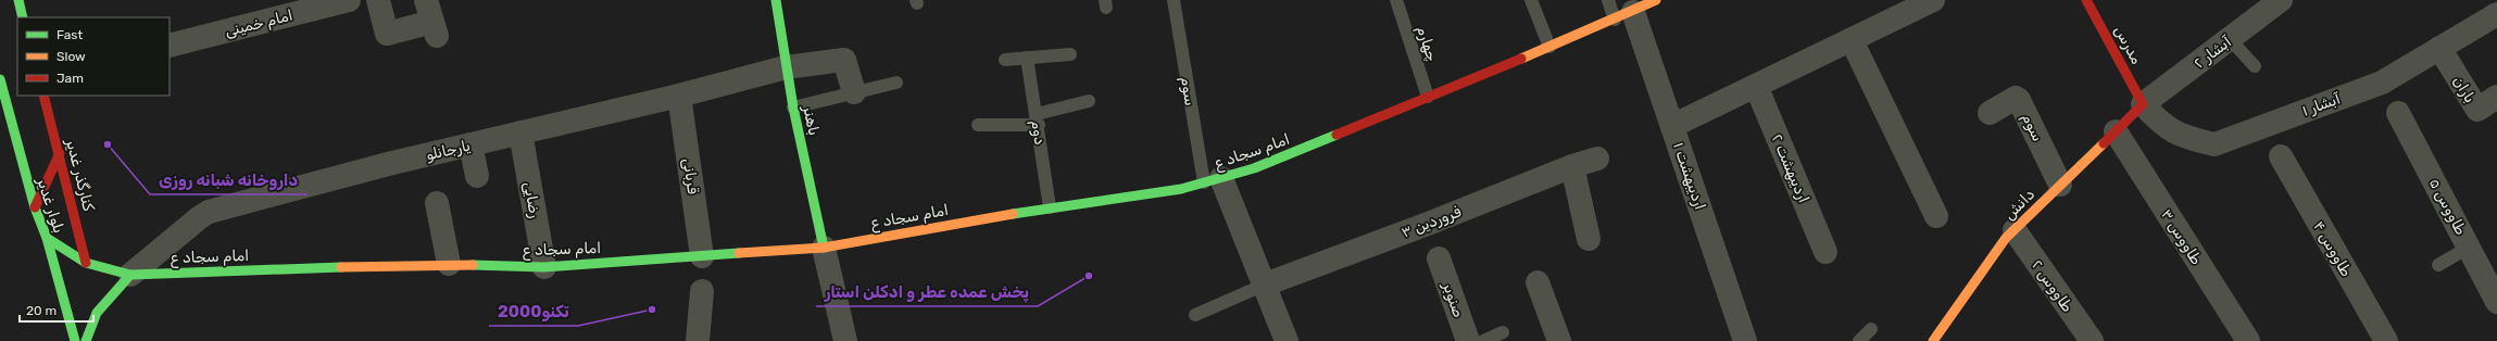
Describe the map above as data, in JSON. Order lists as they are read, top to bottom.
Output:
{
  "streets": {
    "main road": [
      "مدرس",
      "باهنر",
      "امام سجاد ع",
      "کنارگذر غدیر",
      "دانش",
      "بلوار غدیر"
    ],
    "street": [
      "امام خمینی",
      "آبشار ۲",
      "باران",
      "سوم",
      "آبشار ۱",
      "یارجانلو",
      "اردیبهشت ۲",
      "قربانی",
      "اردیبهشت ۱",
      "رضایی",
      "طاووس ۵",
      "فروردین ۳",
      "طاووس ۳",
      "طاووس ۴",
      "طاووس ۲",
      "صنوبر"
    ],
    "lane": ["چهارم", "دوم"]
  },
  "crossings": [
    ["چهارم", "امام سجاد ع"],
    ["مدرس", "آبشار ۲"],
    ["مدرس", "آبشار ۱"],
    ["مدرس", "دانش"],
    ["آبشار ۲", "آبشار ۱"],
    ["آبشار ۲", "دانش"],
    ["باران", "آبشار ۱"],
    ["سوم", "امام سجاد ع"],
    ["سوم", "دانش"],
    ["آبشار ۱", "دانش"],
    ["باهنر", "یارجانلو"],
    ["باهنر", "امام سجاد ع"],
    ["دوم", "امام سجاد ع"],
    ["یارجانلو", "امام سجاد ع"],
    ["یارجانلو", "قربانی"],
    ["یارجانلو", "رضایی"],
    ["امام سجاد ع", "کنارگذر غدیر"],
    ["امام سجاد ع", "قربانی"],
    ["امام سجاد ع", "اردیبهشت ۱"],
    ["امام سجاد ع", "رضایی"],
    ["امام سجاد ع", "بلوار غدیر"],
    ["دانش", "طاووس ۳"],
    ["دانش", "طاووس ۲"]
  ],
  "places": ["داروخانه شبانه روزی", "پخش عمده عطر و ادکلن استار", "تکنو2000"],
  "legend": ["Fast", "Slow", "Jam"],
  "scale_bar": "20 m"
}
